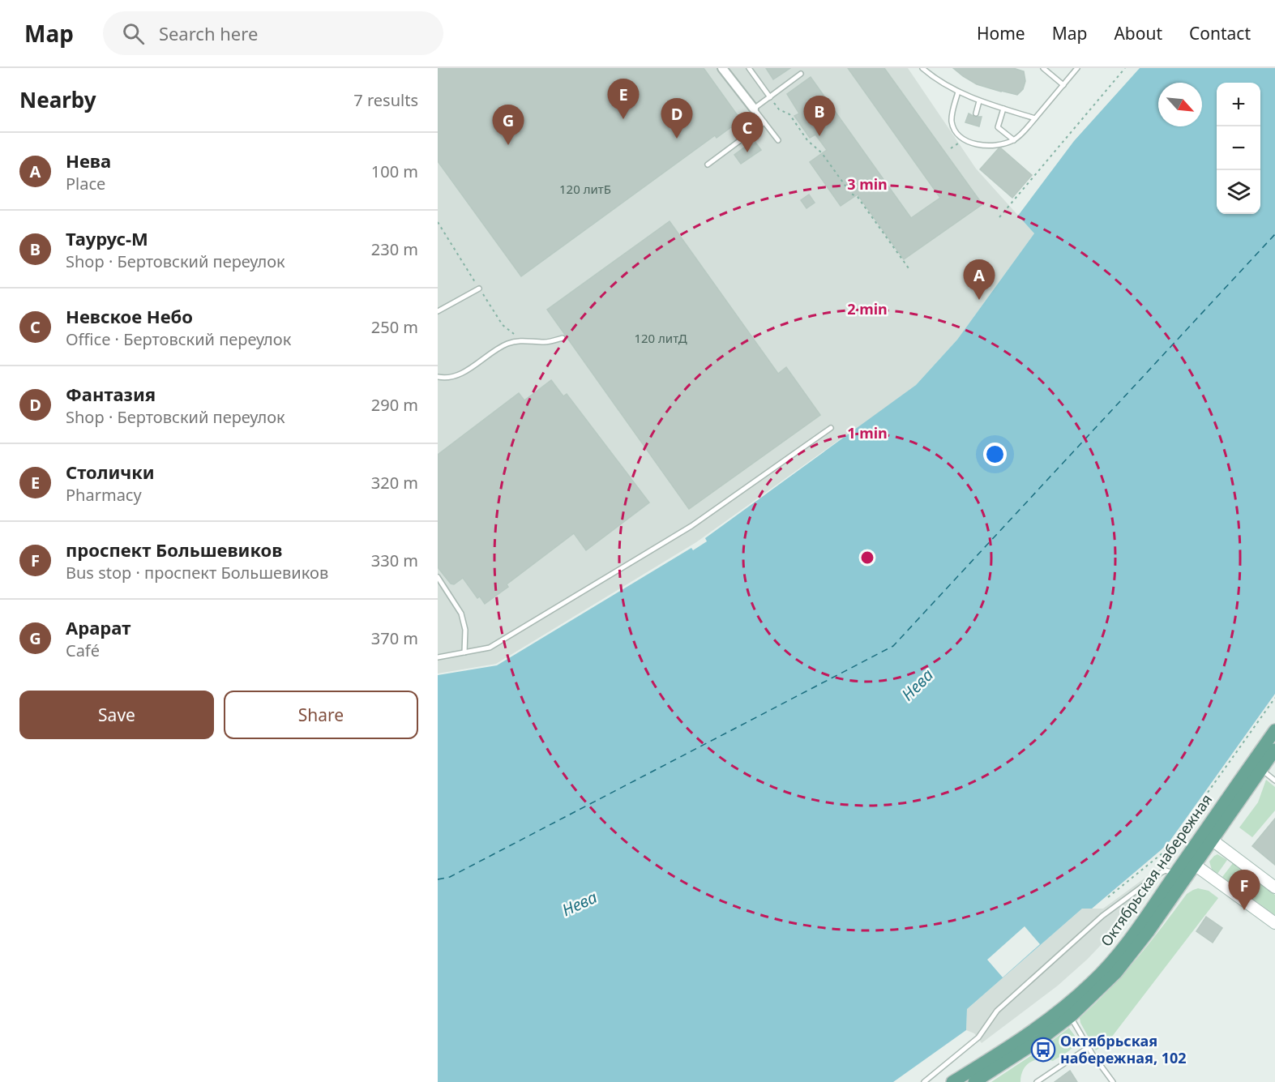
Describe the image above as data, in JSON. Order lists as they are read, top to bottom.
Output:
{
  "streets": {
    "main road": ["Октябрьская набережная"]
  },
  "water": ["Нева"],
  "places": {
    "bus stop": ["Октябрьская набережная, 102"]
  },
  "house_numbers": ["120 литБ", "120 литД"],
  "north": "bottom right",
  "page": {
    "header": "Map",
    "search": "Search here",
    "nav": [
      "Home",
      "Map",
      "About",
      "Contact"
    ],
    "heading": ["Nearby", "7 results"],
    "pins": [
      "E",
      "B",
      "D",
      "G",
      "C",
      "A",
      "F"
    ],
    "map_buttons": ["+", "−"],
    "list": [
      {
        "mark": "A",
        "name": "Нева",
        "note": "Place",
        "value": "100 m"
      },
      {
        "mark": "B",
        "name": "Таурус-М",
        "note": "Shop · Бертовский переулок",
        "value": "230 m"
      },
      {
        "mark": "C",
        "name": "Невское Небо",
        "note": "Office · Бертовский переулок",
        "value": "250 m"
      },
      {
        "mark": "D",
        "name": "Фантазия",
        "note": "Shop · Бертовский переулок",
        "value": "290 m"
      },
      {
        "mark": "E",
        "name": "Столички",
        "note": "Pharmacy",
        "value": "320 m"
      },
      {
        "mark": "F",
        "name": "проспект Большевиков",
        "note": "Bus stop · проспект Большевиков",
        "value": "330 m"
      },
      {
        "mark": "G",
        "name": "Арарат",
        "note": "Café",
        "value": "370 m"
      }
    ],
    "buttons": ["Save", "Share"]
  },
  "rings": ["3 min", "2 min", "1 min"]
}
